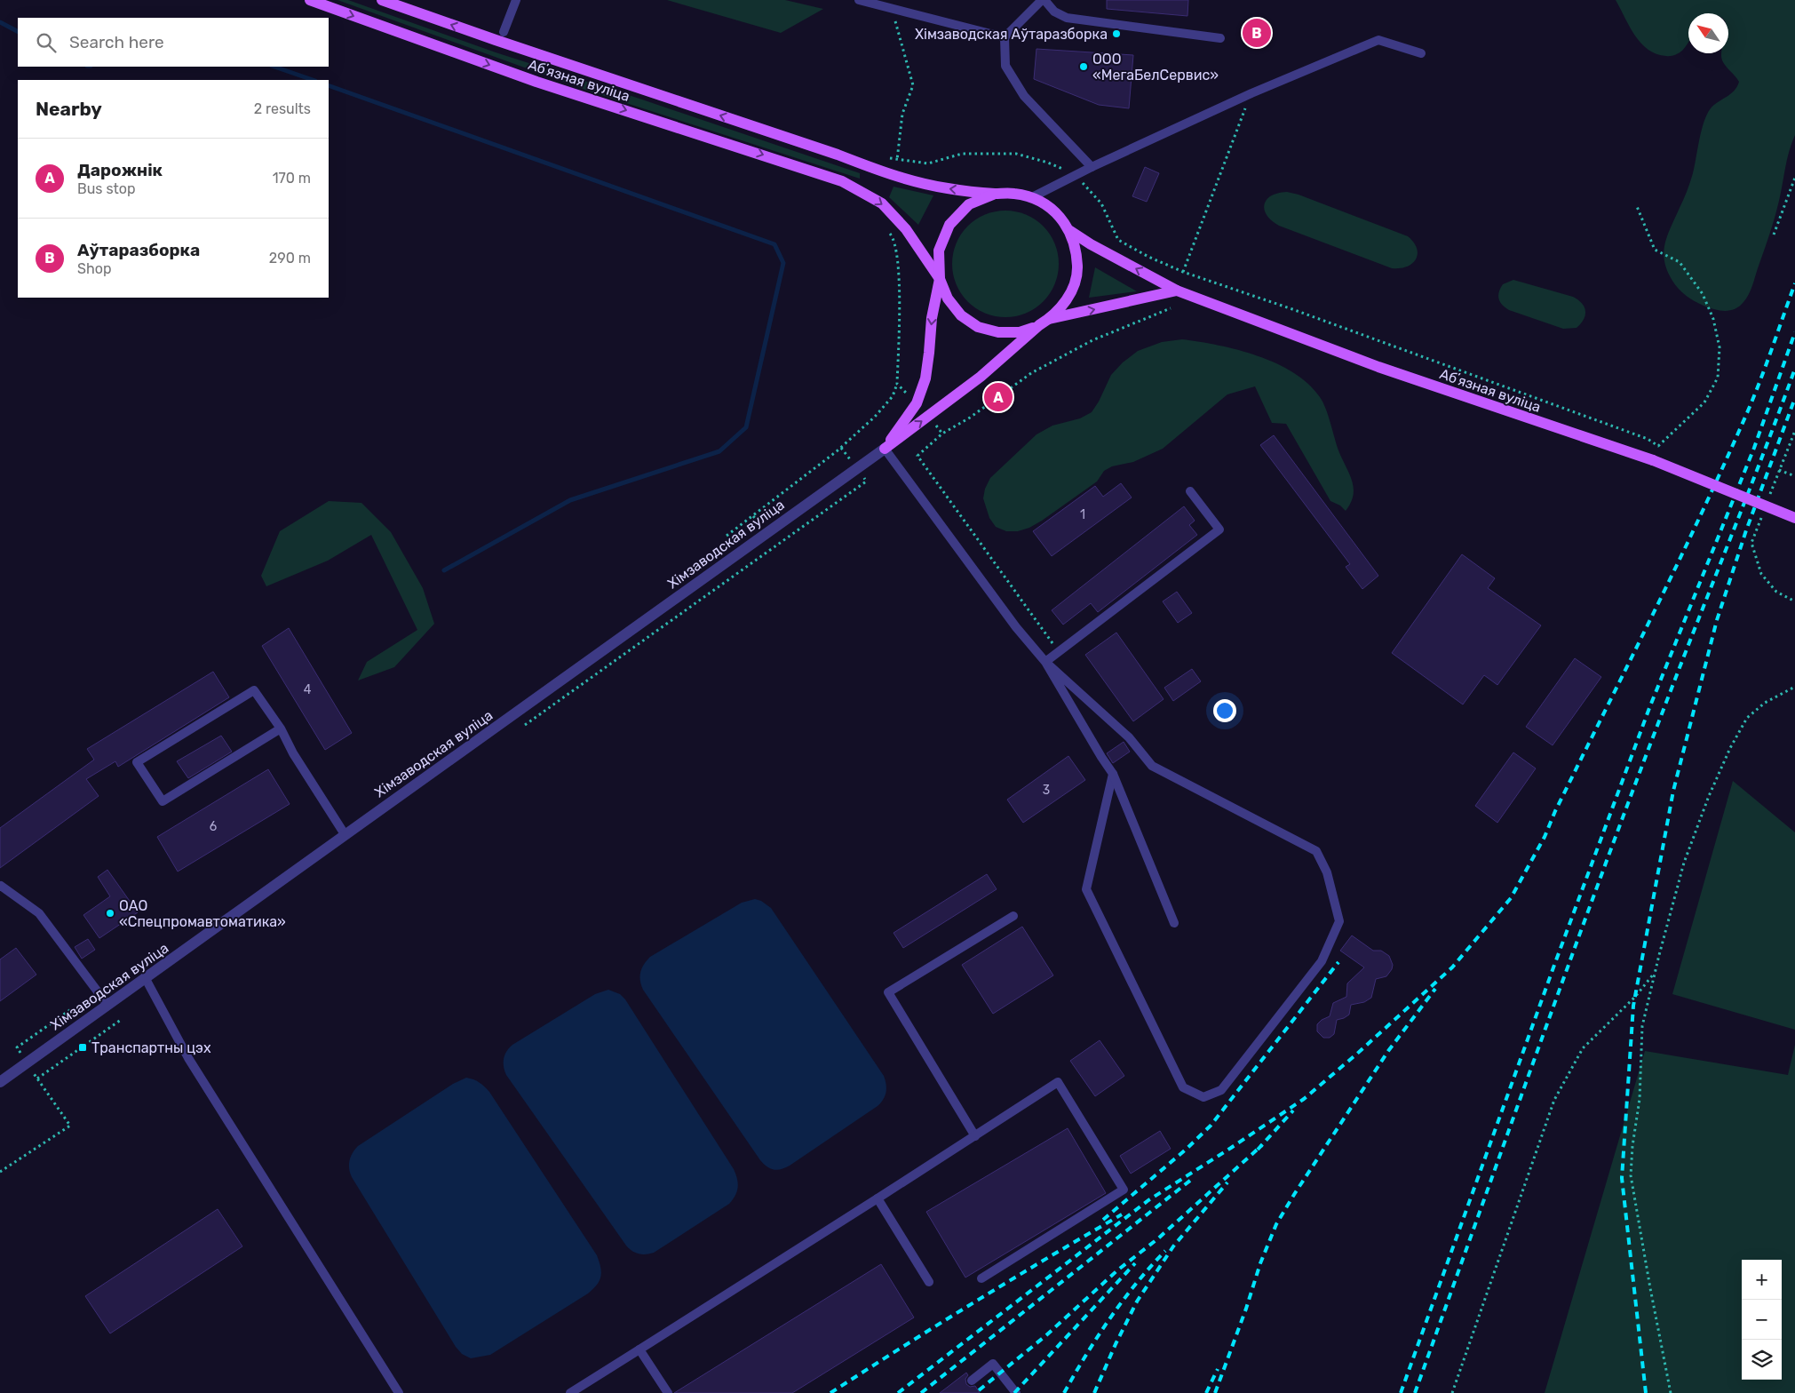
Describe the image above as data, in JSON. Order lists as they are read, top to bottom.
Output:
{
  "streets": {
    "main road": ["Абʼязная вуліца"],
    "street": ["Хімзаводская вуліца"]
  },
  "places": {
    "other": ["Хімзаводская Аўтаразборка", "ООО «МегаБелСервис»", "ОАО «Спецпромавтоматика»"],
    "transit": ["Транспартны цэх"]
  },
  "house_numbers": [
    "1",
    "4",
    "3",
    "6"
  ],
  "north": "top left",
  "page": {
    "pins": ["B", "A"],
    "search": "Search here",
    "heading": ["Nearby", "2 results"],
    "list": [
      {
        "mark": "A",
        "name": "Дарожнік",
        "note": "Bus stop",
        "value": "170 m"
      },
      {
        "mark": "B",
        "name": "Аўтаразборка",
        "note": "Shop",
        "value": "290 m"
      }
    ],
    "map_buttons": ["+", "−"]
  }
}
